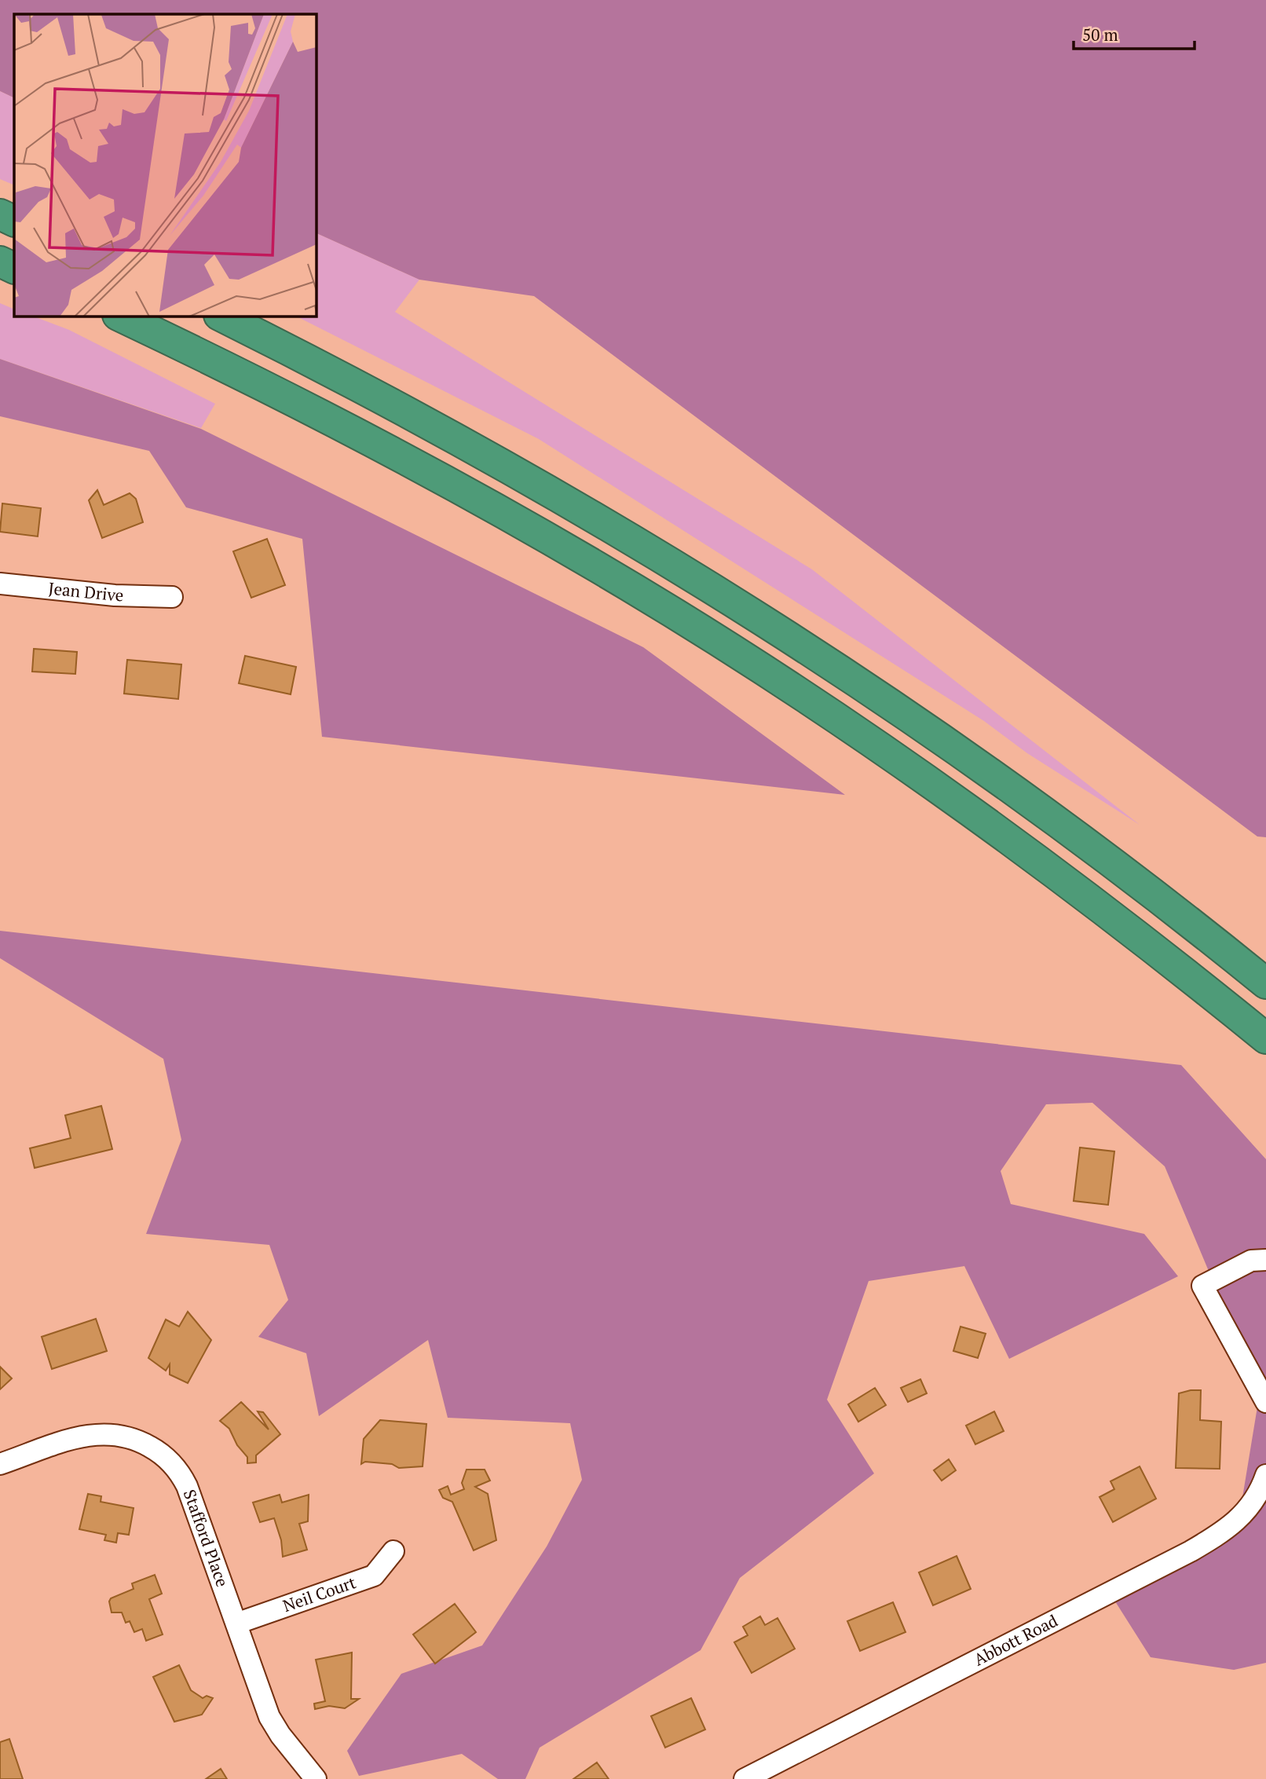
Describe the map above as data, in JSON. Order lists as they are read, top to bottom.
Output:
{
  "streets": {
    "street": [
      "Jean Drive",
      "Stafford Place",
      "Neil Court",
      "Abbott Road"
    ]
  },
  "crossings": [
    ["Stafford Place", "Neil Court"]
  ],
  "scale_bar": "50 m"
}
